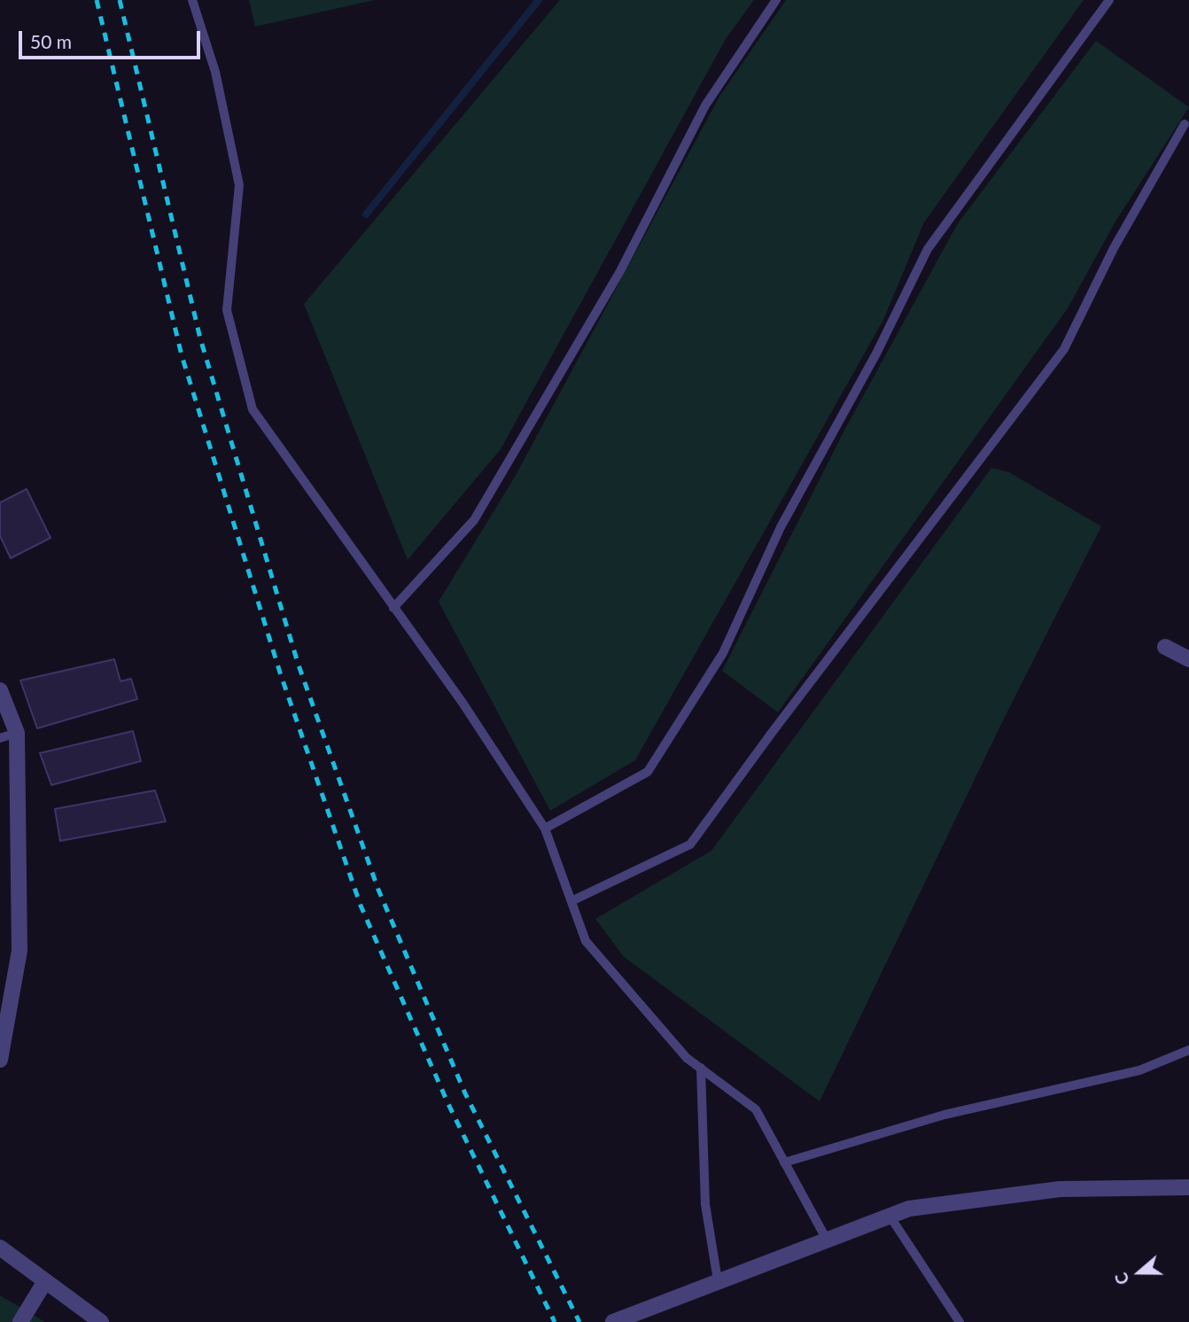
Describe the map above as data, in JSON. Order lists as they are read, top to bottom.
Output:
{
  "scale_bar": "50 m",
  "north": "left"
}
